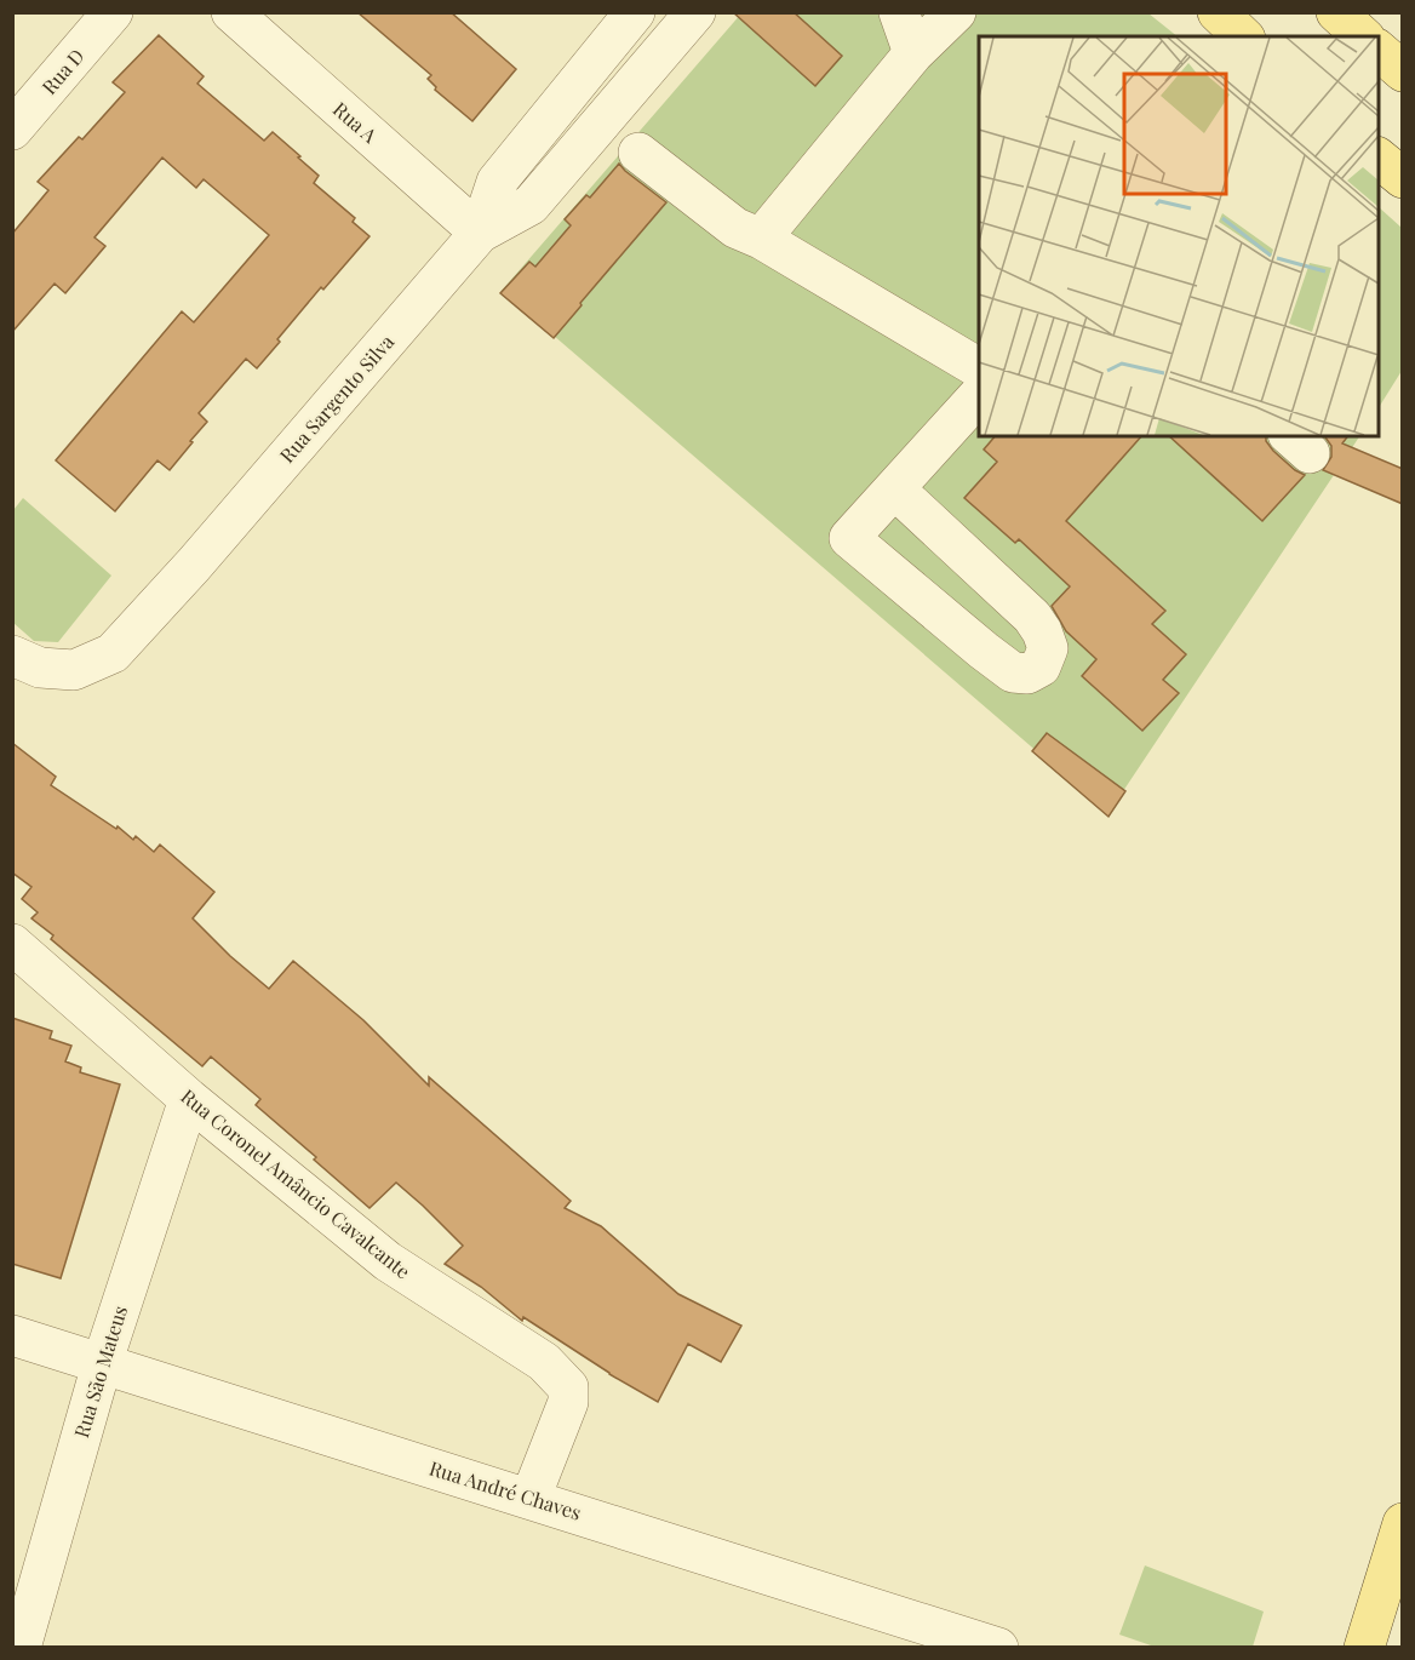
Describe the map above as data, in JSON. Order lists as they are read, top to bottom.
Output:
{
  "streets": {
    "street": [
      "Rua D",
      "Rua A",
      "Rua Sargento Silva",
      "Rua Coronel Amâncio Cavalcante",
      "Rua São Mateus",
      "Rua André Chaves"
    ]
  },
  "crossings": [
    ["Rua A", "Rua Sargento Silva"],
    ["Rua Coronel Amâncio Cavalcante", "Rua São Mateus"],
    ["Rua Coronel Amâncio Cavalcante", "Rua André Chaves"],
    ["Rua São Mateus", "Rua André Chaves"]
  ]
}
